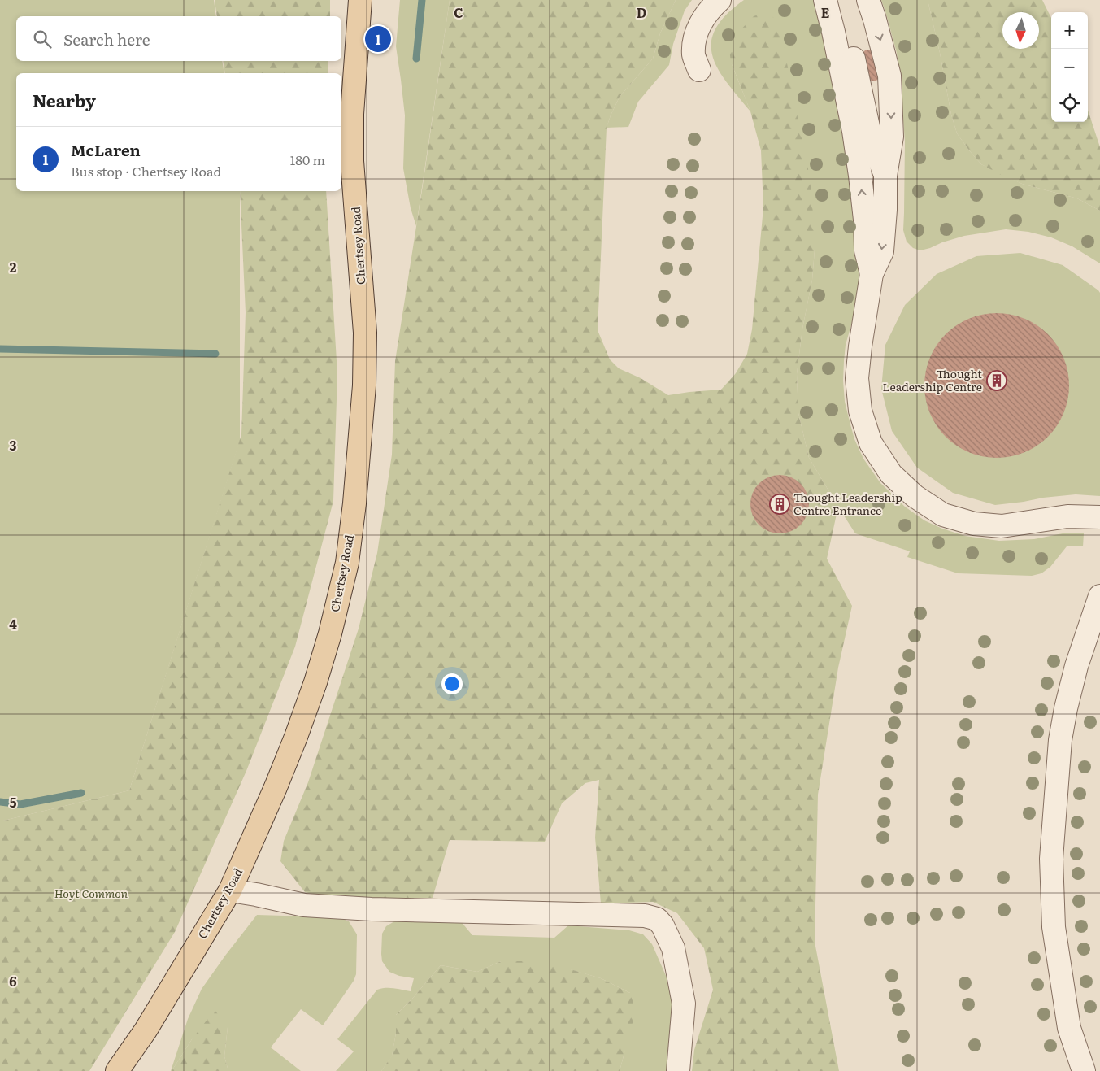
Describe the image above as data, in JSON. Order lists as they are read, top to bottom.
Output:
{
  "streets": {
    "main road": ["Chertsey Road"]
  },
  "parks": ["Hoyt Common"],
  "places": {
    "building": ["Thought Leadership Centre", "Thought Leadership Centre Entrance"]
  },
  "north": "bottom",
  "page": {
    "map_buttons": ["+", "−"],
    "search": "Search here",
    "pins": "1",
    "heading": "Nearby",
    "list": [
      {
        "mark": "1",
        "name": "McLaren",
        "note": "Bus stop · Chertsey Road",
        "value": "180 m"
      }
    ]
  },
  "grid": {
    "columns": ["C", "D", "E"],
    "rows": [
      "2",
      "3",
      "4",
      "5",
      "6"
    ]
  }
}
